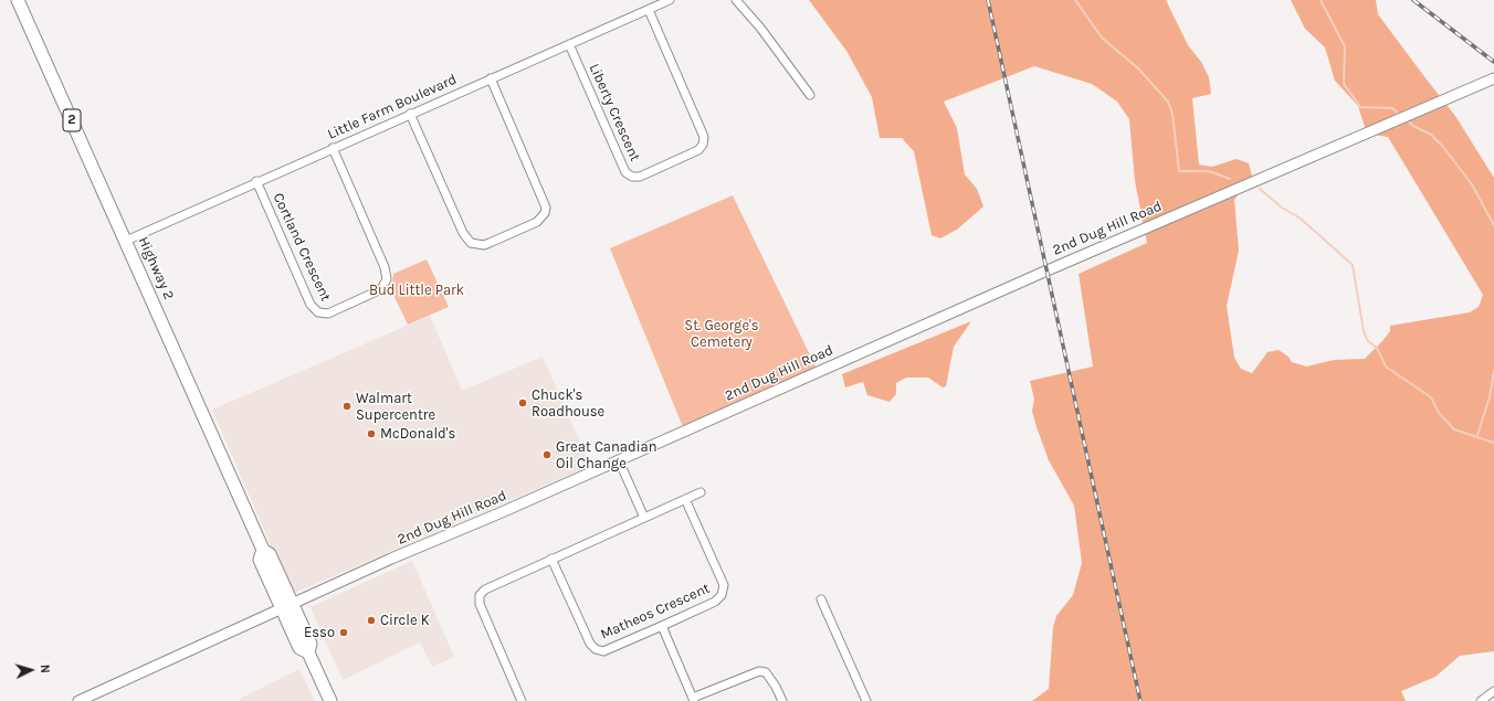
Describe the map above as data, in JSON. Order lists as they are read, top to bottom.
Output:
{
  "streets": {
    "main road": ["2", "Highway 2"],
    "street": [
      "Little Farm Boulevard",
      "Liberty Crescent",
      "2nd Dug Hill Road",
      "Cortland Crescent",
      "Matheos Crescent"
    ]
  },
  "crossings": [
    ["Little Farm Boulevard", "Liberty Crescent"],
    ["Little Farm Boulevard", "Cortland Crescent"],
    ["Little Farm Boulevard", "Highway 2"],
    ["2nd Dug Hill Road", "Highway 2"]
  ],
  "parks": ["Bud Little Park", "St. George's Cemetery"],
  "places": [
    "Chuck's Roadhouse",
    "Walmart Supercentre",
    "McDonald's",
    "Great Canadian Oil Change",
    "Circle K",
    "Esso"
  ],
  "north": "right"
}
